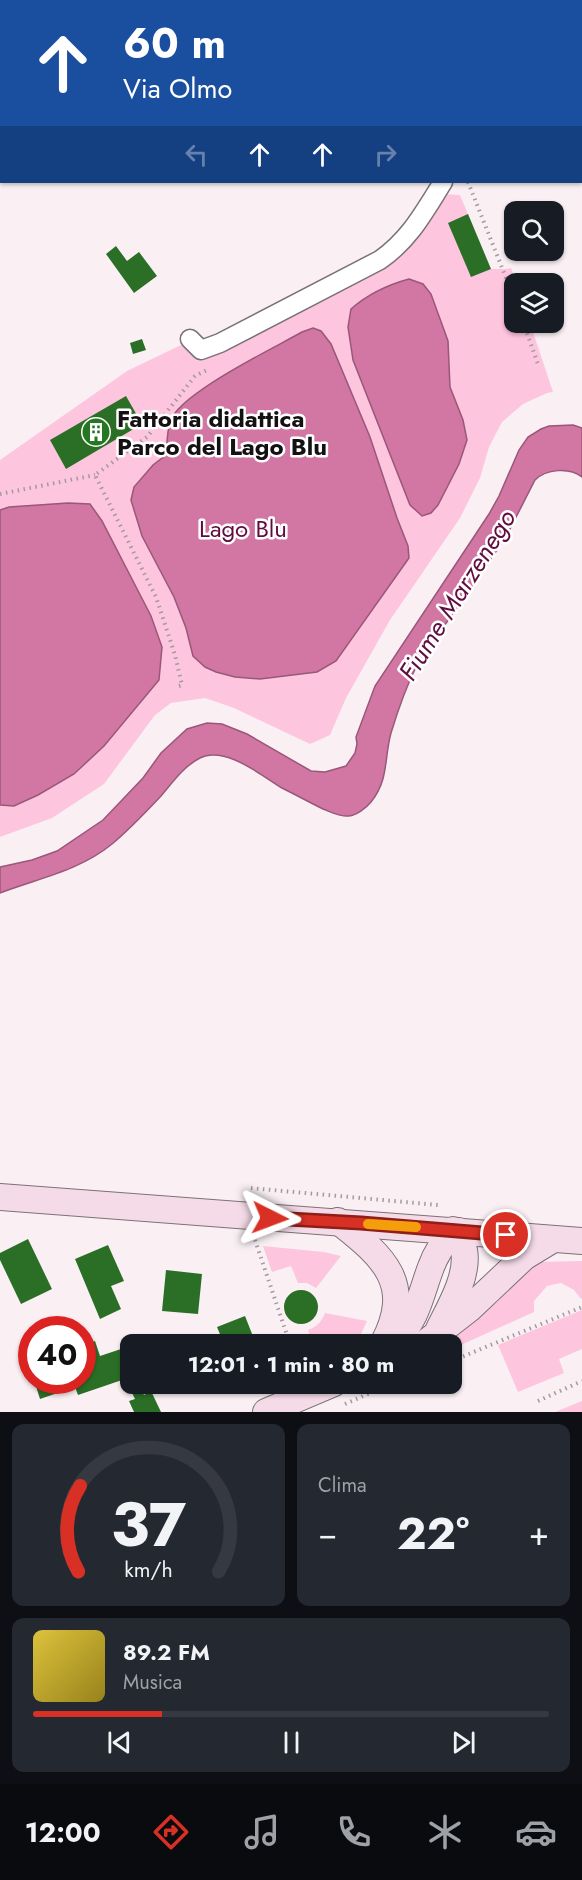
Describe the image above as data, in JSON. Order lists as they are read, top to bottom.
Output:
{
  "water": ["Fiume Marzenego"],
  "parks": ["Lago Blu"],
  "places": {
    "building": ["Fattoria didattica Parco del Lago Blu"]
  },
  "page": {
    "turn": ["60 m", "Via Olmo"],
    "limit": "40",
    "trip": "12:01 · 1 min · 80 m",
    "tile": "Clima",
    "heat": ["−", "22°", "+"],
    "song": ["89.2 FM", "Musica"],
    "tabs": "12:00",
    "gauge": ["37", "km/h"]
  }
}
